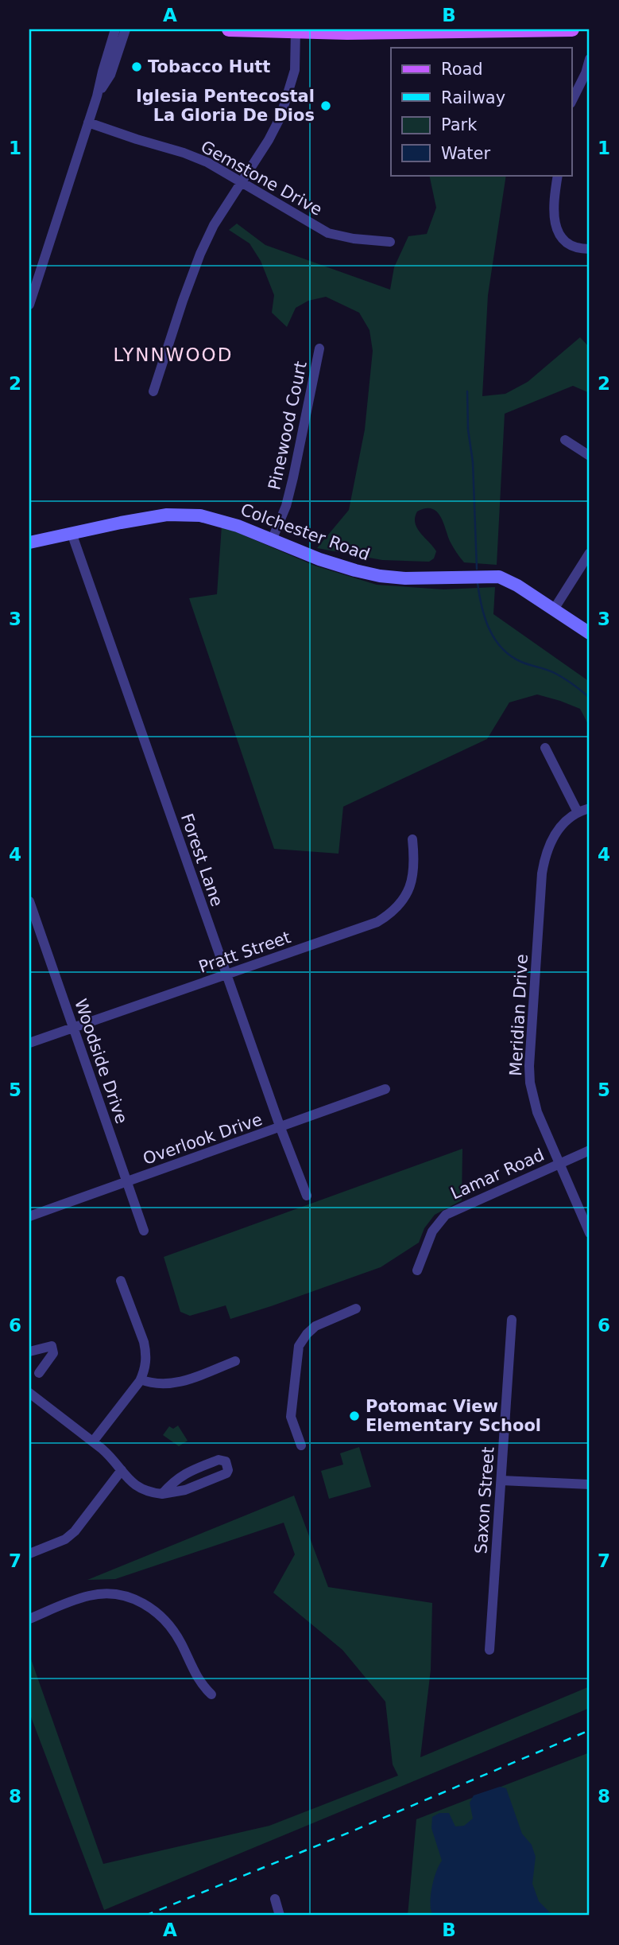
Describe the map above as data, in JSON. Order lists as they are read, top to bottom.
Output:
{
  "streets": {
    "street": [
      "Gemstone Drive",
      "Pinewood Court",
      "Colchester Road",
      "Forest Lane",
      "Pratt Street",
      "Meridian Drive",
      "Woodside Drive",
      "Overlook Drive",
      "Lamar Road",
      "Saxon Street"
    ]
  },
  "crossings": [
    ["Pinewood Court", "Colchester Road"],
    ["Colchester Road", "Forest Lane"],
    ["Forest Lane", "Pratt Street"],
    ["Forest Lane", "Overlook Drive"],
    ["Pratt Street", "Woodside Drive"],
    ["Meridian Drive", "Lamar Road"],
    ["Woodside Drive", "Overlook Drive"]
  ],
  "districts": ["LYNNWOOD"],
  "places": ["Tobacco Hutt", "Iglesia Pentecostal La Gloria De Dios", "Potomac View Elementary School"],
  "legend": [
    "Road",
    "Railway",
    "Park",
    "Water"
  ],
  "grid": {
    "columns": ["A", "B"],
    "rows": [
      "1",
      "2",
      "3",
      "4",
      "5",
      "6",
      "7",
      "8"
    ]
  }
}
